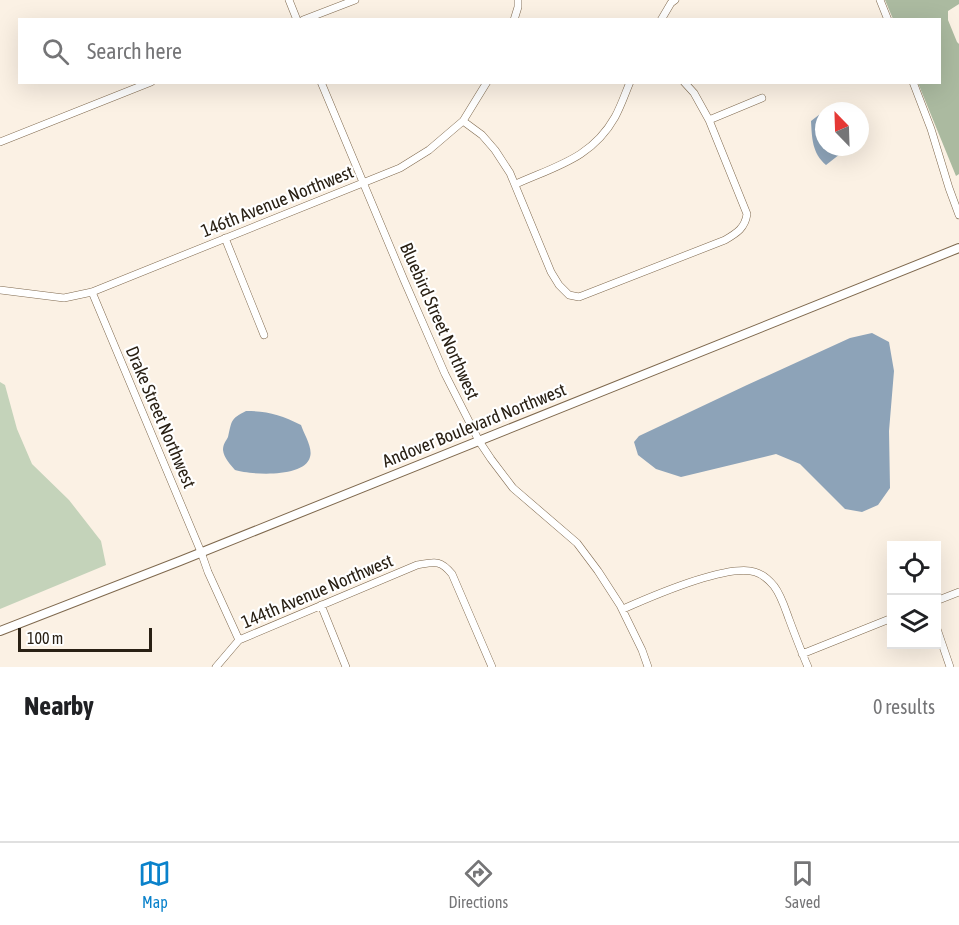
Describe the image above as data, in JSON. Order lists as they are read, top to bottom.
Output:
{
  "streets": {
    "street": [
      "146th Avenue Northwest",
      "Bluebird Street Northwest",
      "Drake Street Northwest",
      "Andover Boulevard Northwest",
      "144th Avenue Northwest"
    ]
  },
  "crossings": [
    ["146th Avenue Northwest", "Bluebird Street Northwest"],
    ["146th Avenue Northwest", "Drake Street Northwest"],
    ["Bluebird Street Northwest", "Andover Boulevard Northwest"],
    ["Drake Street Northwest", "Andover Boulevard Northwest"],
    ["Drake Street Northwest", "144th Avenue Northwest"]
  ],
  "scale_bar": "100 m",
  "north": "top left",
  "page": {
    "search": "Search here",
    "scale": "100 m",
    "heading": ["Nearby", "0 results"],
    "nav": ["Map", "Directions", "Saved"]
  }
}
